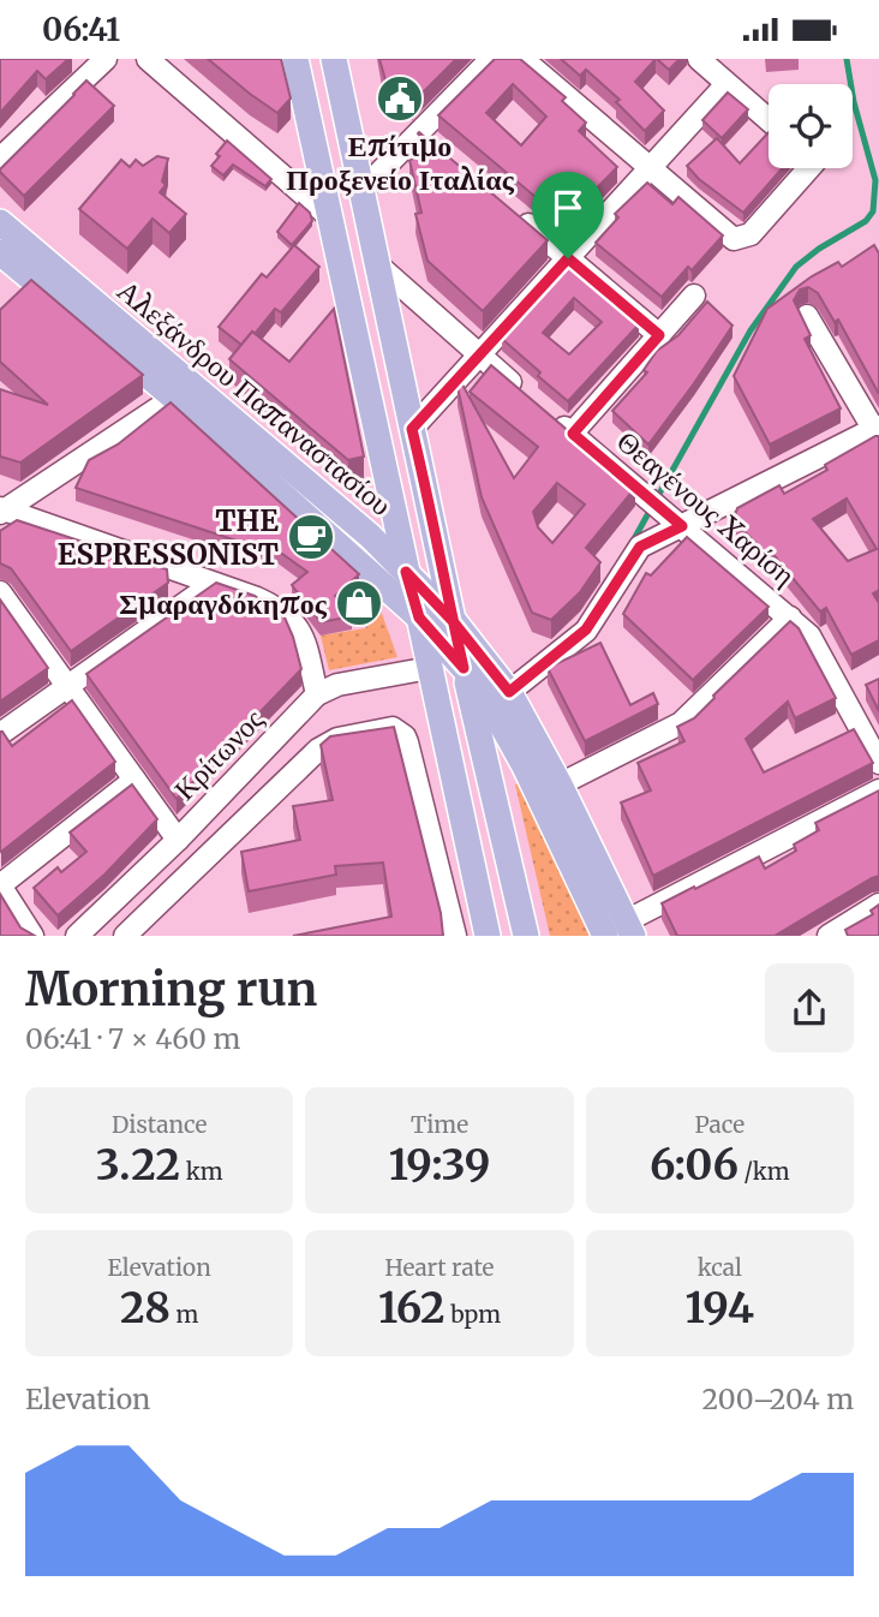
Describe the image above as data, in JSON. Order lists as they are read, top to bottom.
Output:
{
  "streets": {
    "main road": ["Αλεξάνδρου Παπαναστασίου"],
    "street": ["Θεαγένους Χαρίση", "Κρίτωνος"]
  },
  "places": {
    "public building": ["Επίτιμο Προξενείο Ιταλίας"],
    "cafe": ["THE ESPRESSONIST"],
    "shop": ["Σμαραγδόκηπος"]
  },
  "page": {
    "status": "06:41",
    "heading": ["Morning run", "06:41 · 7 × 460 m"],
    "stats": [
      ["Distance", "3.22 km"],
      ["Time", "19:39"],
      ["Pace", "6:06 /km"],
      ["Elevation", "28 m"],
      ["Heart rate", "162 bpm"],
      ["kcal", "194"]
    ],
    "chart": ["Elevation", "200–204 m"]
  }
}
